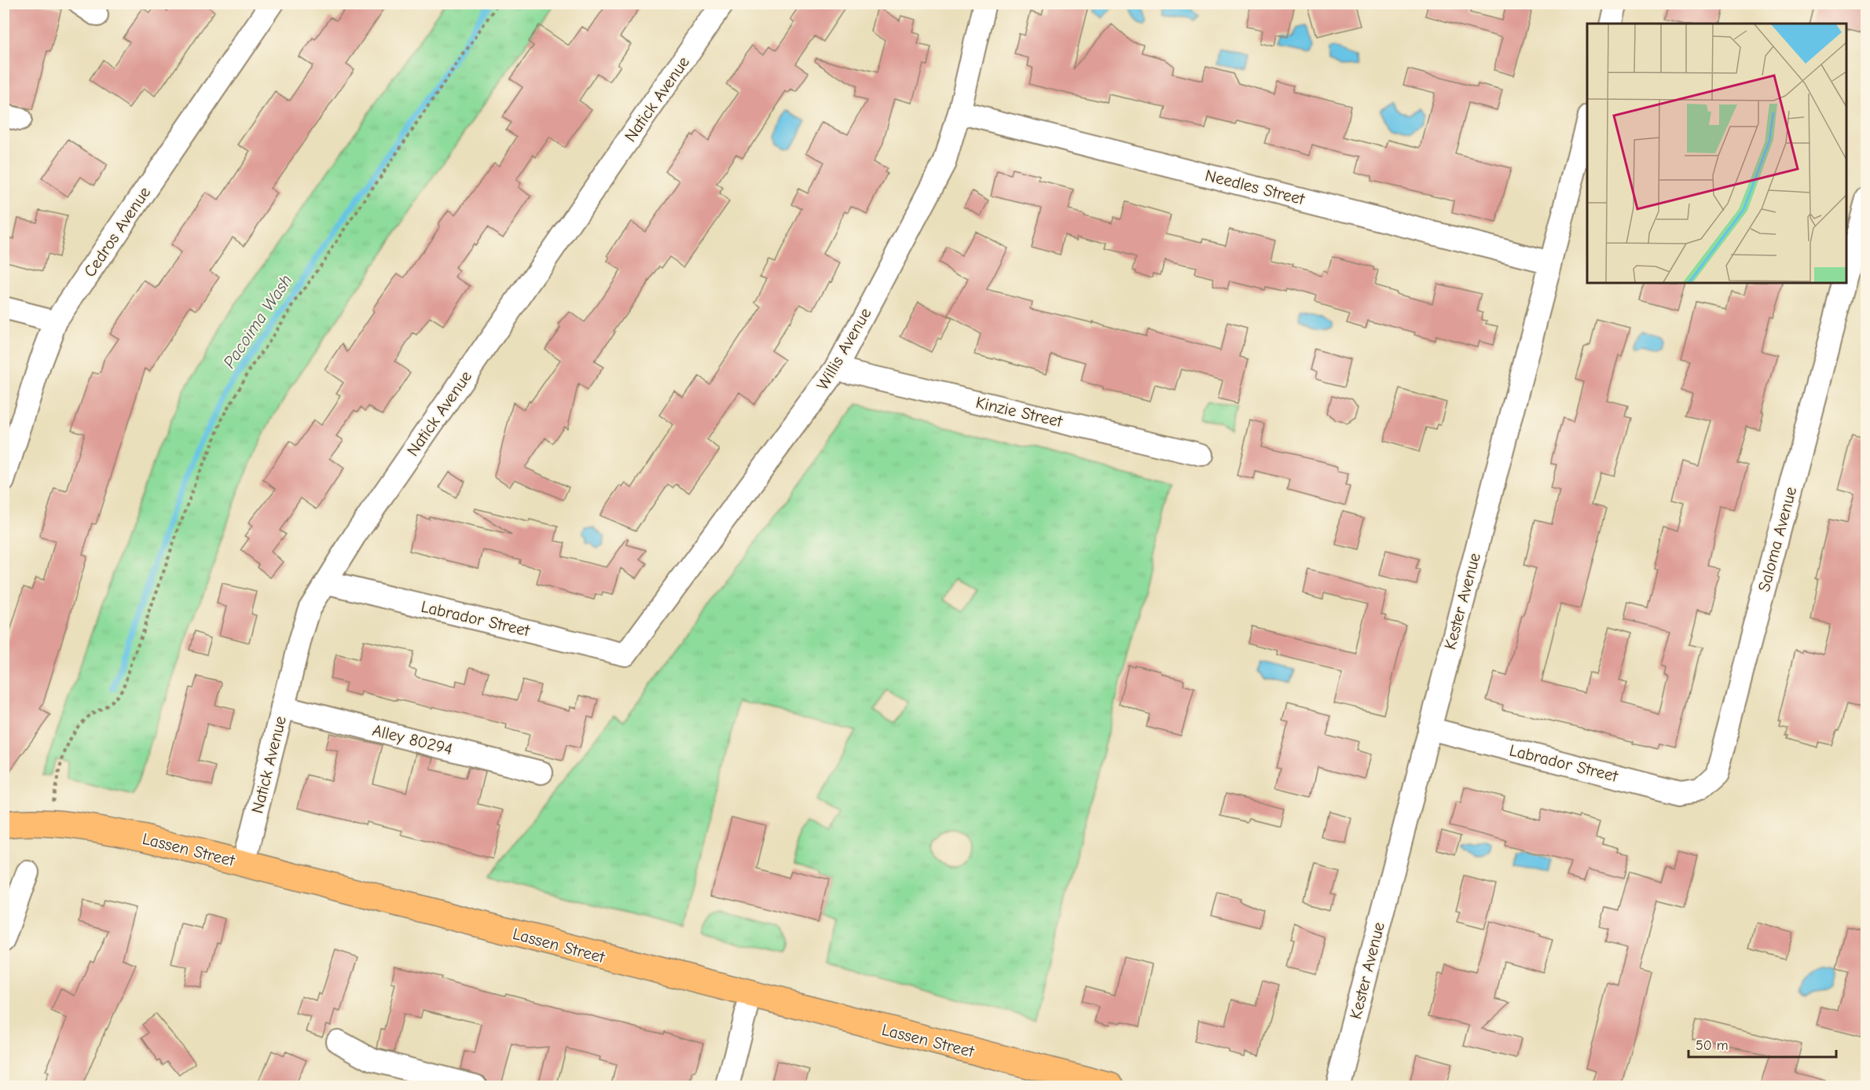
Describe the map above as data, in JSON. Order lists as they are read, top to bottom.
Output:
{
  "streets": {
    "main road": ["Lassen Street"],
    "street": [
      "Natick Avenue",
      "Needles Street",
      "Cedros Avenue",
      "Willis Avenue",
      "Kinzie Street",
      "Saloma Avenue",
      "Kester Avenue",
      "Labrador Street",
      "Alley 80294"
    ]
  },
  "crossings": [
    ["Natick Avenue", "Labrador Street"],
    ["Natick Avenue", "Alley 80294"],
    ["Natick Avenue", "Lassen Street"],
    ["Needles Street", "Willis Avenue"],
    ["Needles Street", "Kester Avenue"],
    ["Willis Avenue", "Kinzie Street"],
    ["Willis Avenue", "Labrador Street"],
    ["Saloma Avenue", "Labrador Street"],
    ["Kester Avenue", "Labrador Street"]
  ],
  "water": ["Pacoima Wash"],
  "scale_bar": "50 m"
}
